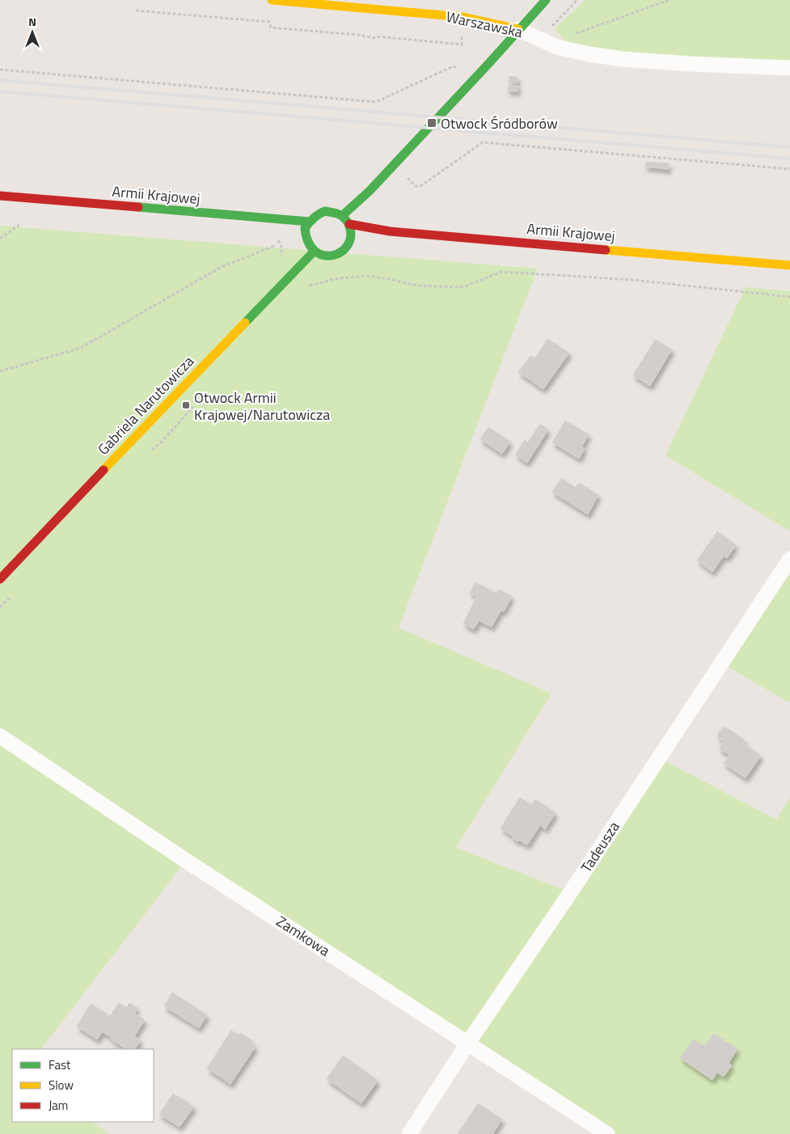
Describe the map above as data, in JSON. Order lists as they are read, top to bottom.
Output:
{
  "streets": {
    "street": [
      "Warszawska",
      "Armii Krajowej",
      "Gabriela Narutowicza",
      "Tadeusza",
      "Zamkowa"
    ]
  },
  "crossings": [
    ["Armii Krajowej", "Gabriela Narutowicza"],
    ["Tadeusza", "Zamkowa"]
  ],
  "places": {
    "transit": ["Otwock Śródborów", "Otwock Armii Krajowej/Narutowicza"]
  },
  "legend": ["Fast", "Slow", "Jam"],
  "north": "top"
}
